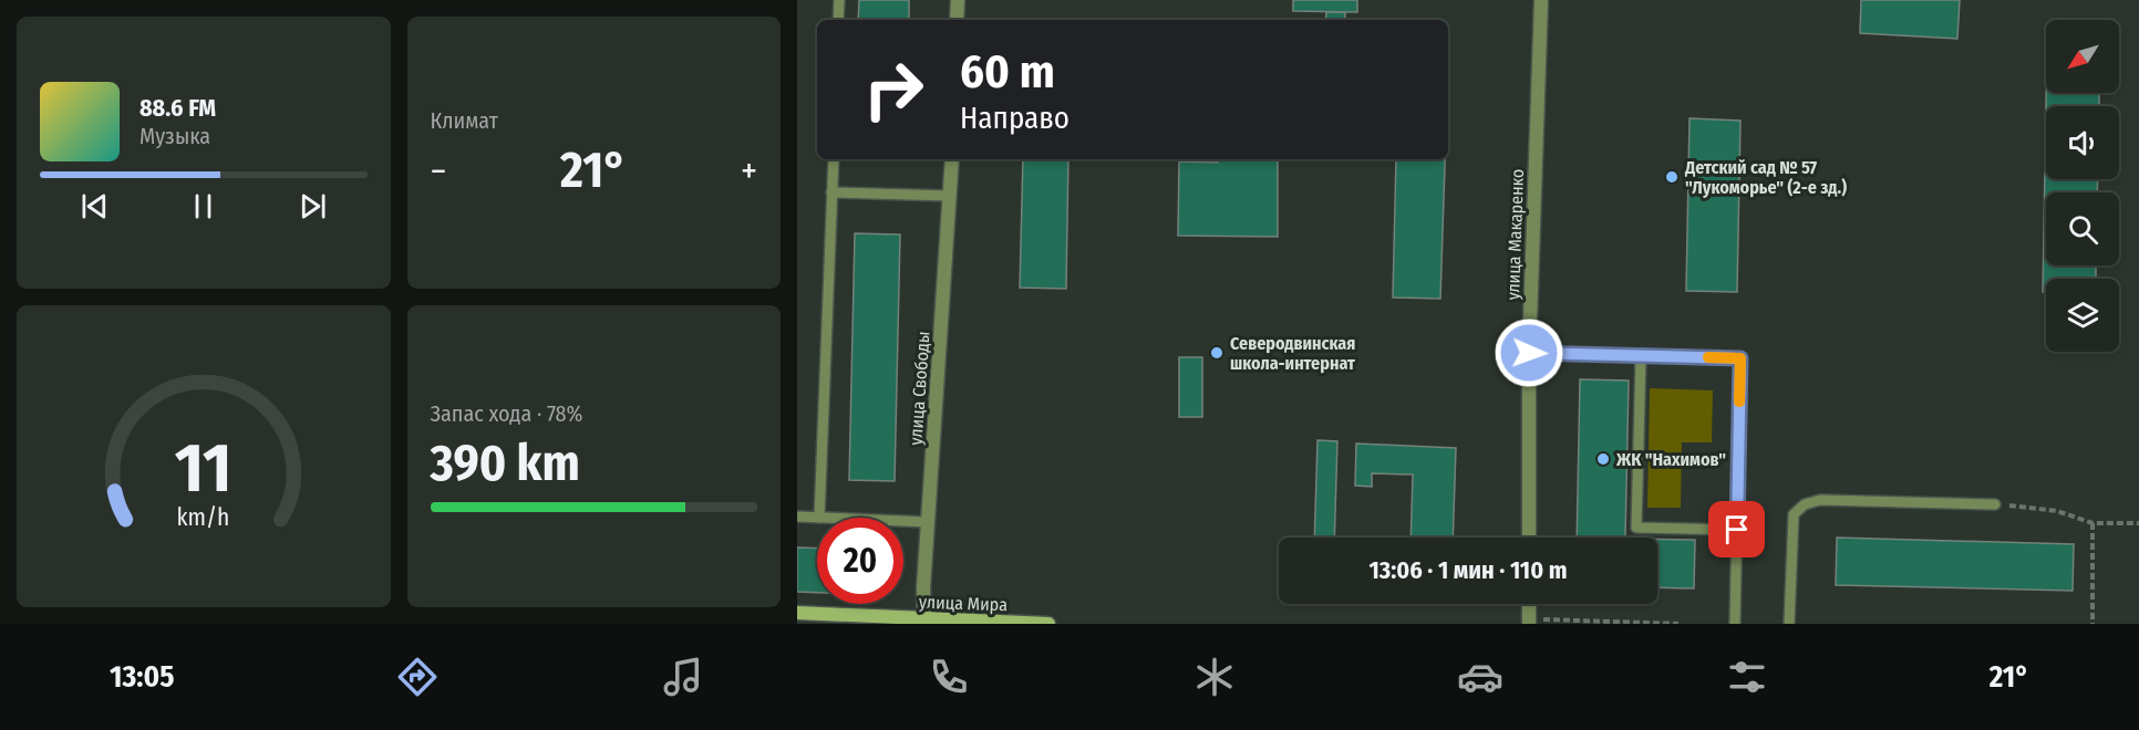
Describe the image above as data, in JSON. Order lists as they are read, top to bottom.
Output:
{
  "streets": {
    "main road": ["улица Мира"],
    "street": ["улица Макаренко", "улица Свободы"]
  },
  "crossings": [
    ["улица Свободы", "улица Мира"]
  ],
  "places": ["Детский сад № 57 \"Лукоморье\" (2-е зд.)", "Северодвинская школа-интернат", "ЖК \"Нахимов\""],
  "north": "bottom left",
  "page": {
    "tile": [
      "Климат",
      ["Запас хода · 78%", "390 km"]
    ],
    "turn": ["60 m", "Направо"],
    "song": ["88.6 FM", "Музыка"],
    "heat": ["−", "21°", "+"],
    "limit": "20",
    "trip": "13:06 · 1 мин · 110 m",
    "tabs": ["13:05", "21°"],
    "gauge": ["11", "km/h"]
  }
}
